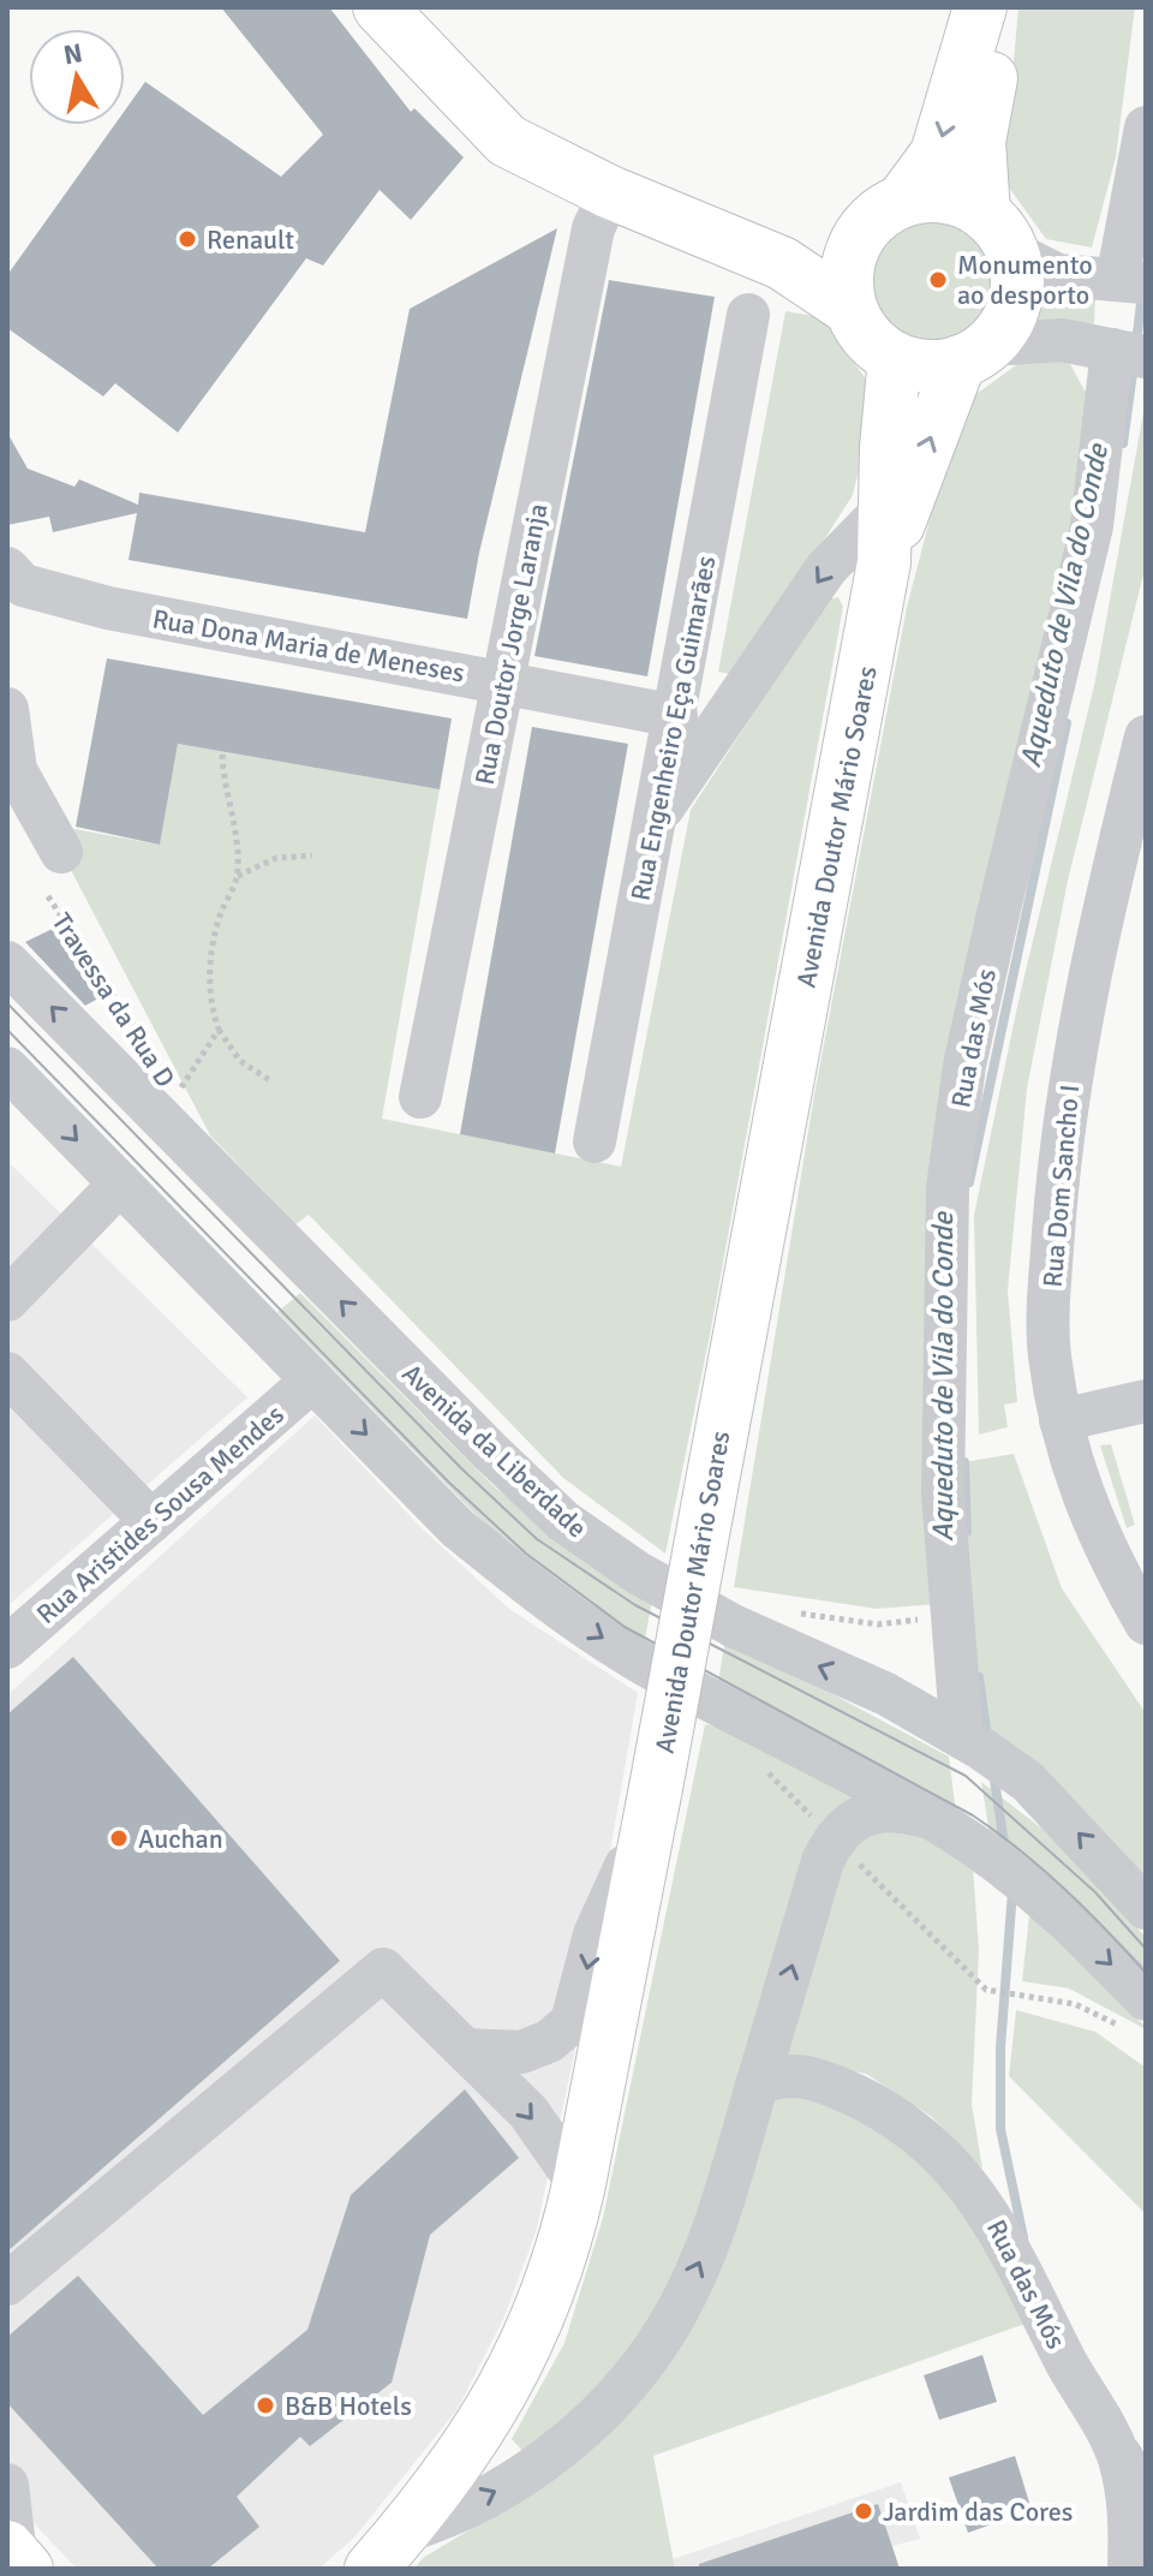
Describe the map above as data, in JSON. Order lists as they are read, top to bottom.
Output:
{
  "streets": {
    "main road": ["Avenida Doutor Mário Soares"],
    "street": [
      "Rua Doutor Jorge Laranja",
      "Rua Dona Maria de Meneses",
      "Rua Engenheiro Eça Guimarães",
      "Rua das Mós",
      "Rua Dom Sancho I",
      "Avenida da Liberdade",
      "Rua Aristides Sousa Mendes"
    ],
    "path": ["Travessa da Rua D"]
  },
  "crossings": [
    ["Rua Doutor Jorge Laranja", "Rua Dona Maria de Meneses"],
    ["Rua Dona Maria de Meneses", "Rua Engenheiro Eça Guimarães"],
    ["Rua das Mós", "Avenida da Liberdade"]
  ],
  "water": ["Aqueduto de Vila do Conde"],
  "places": [
    "Renault",
    "Monumento ao desporto",
    "Auchan",
    "B&B Hotels",
    "Jardim das Cores"
  ],
  "north": "top"
}
